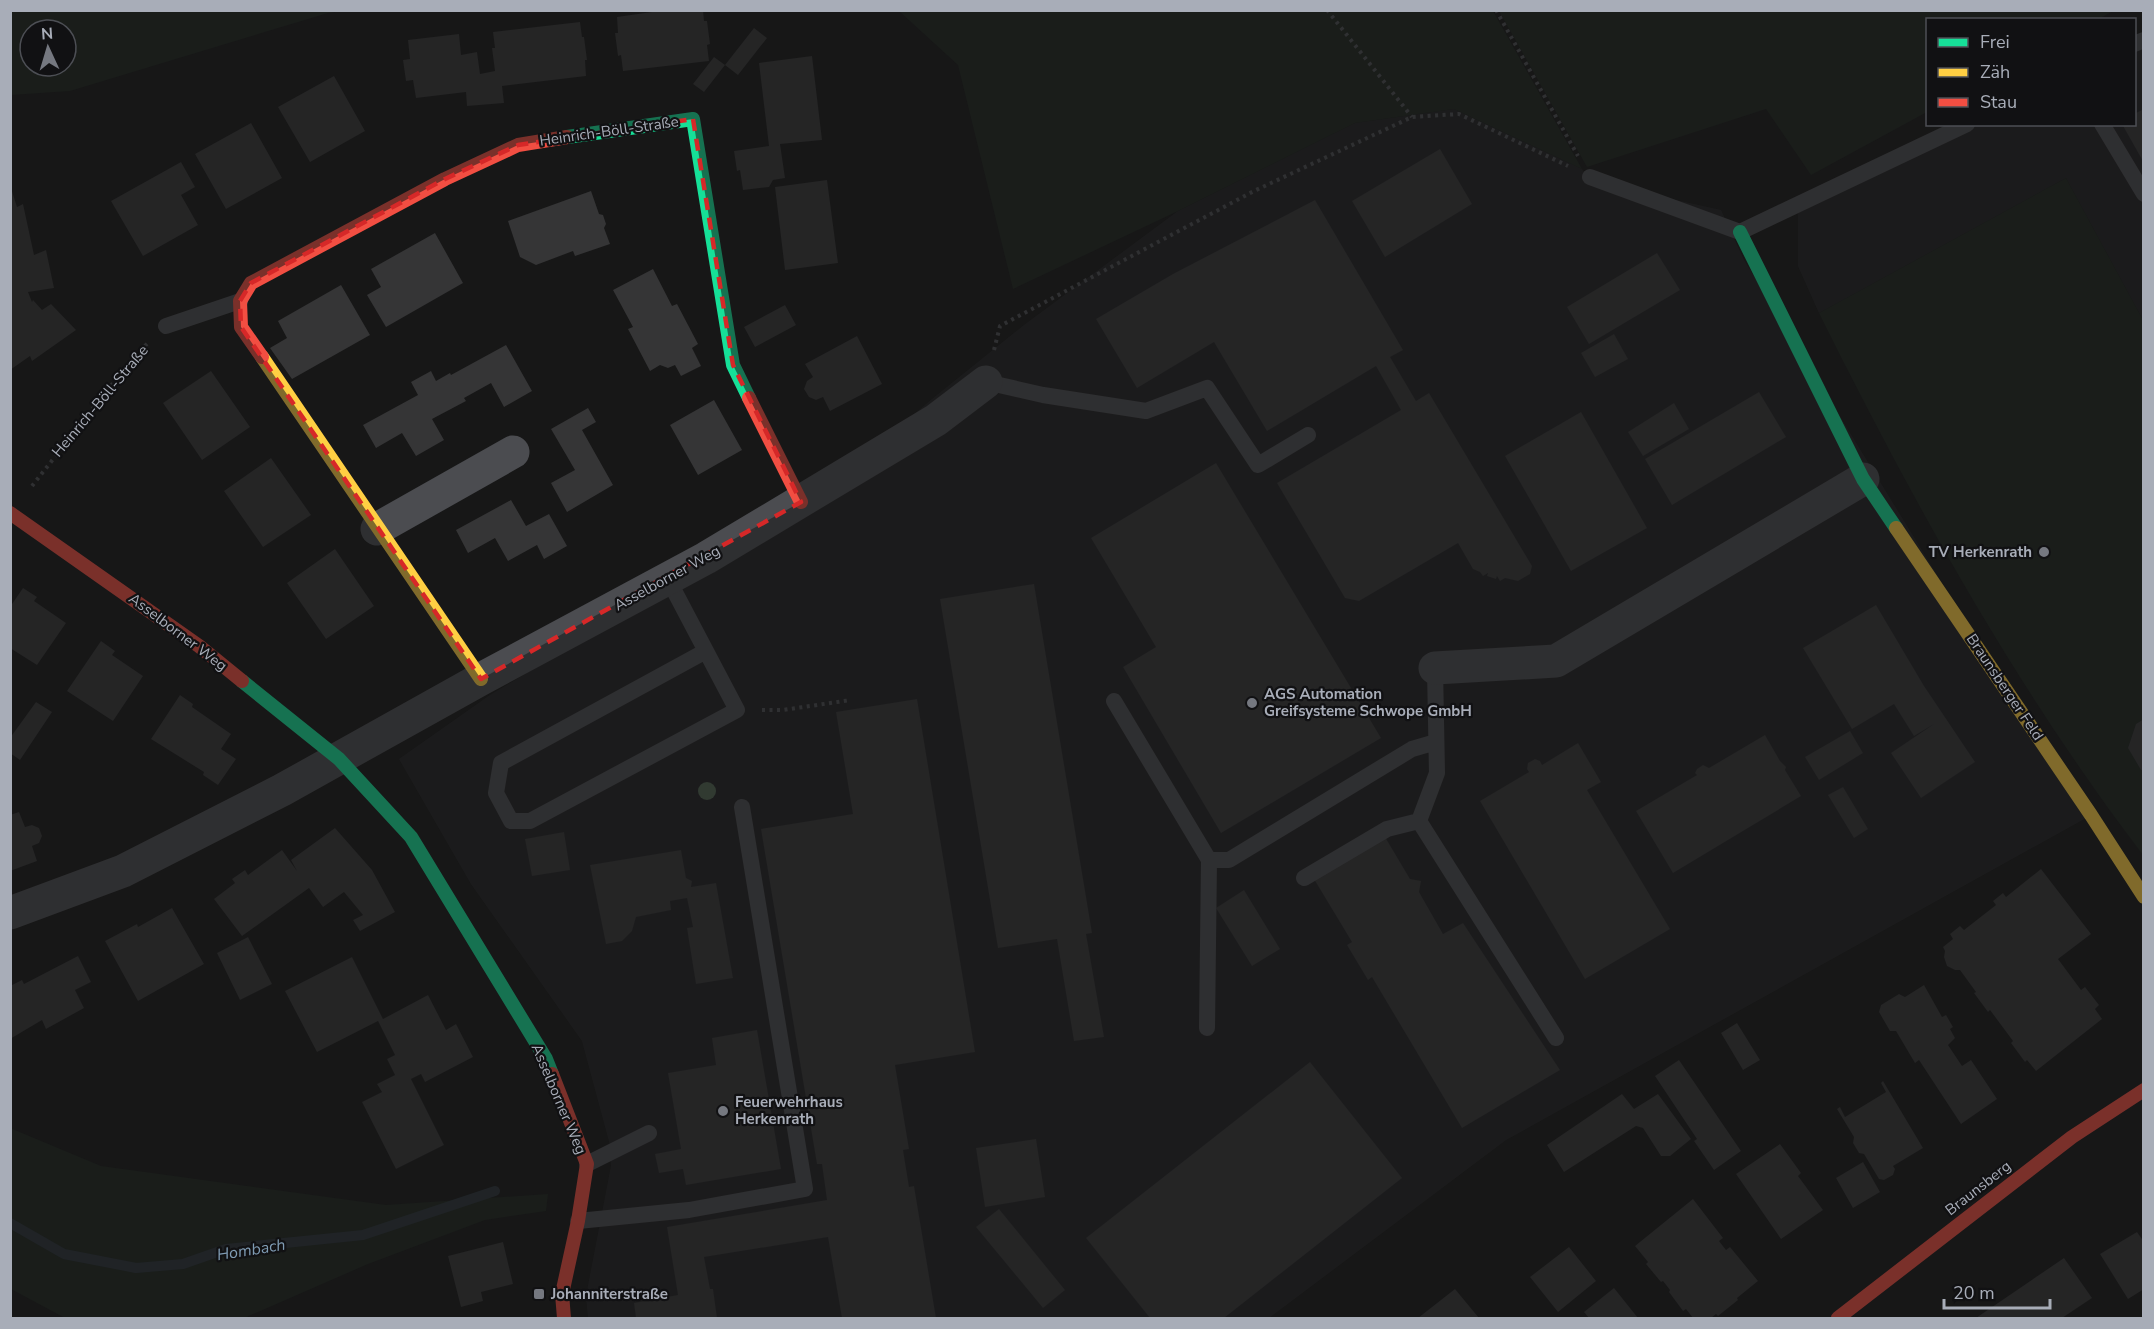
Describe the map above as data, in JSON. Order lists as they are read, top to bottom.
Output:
{
  "streets": {
    "street": [
      "Heinrich-Böll-Straße",
      "Asselborner Weg",
      "Braunsberger Feld",
      "Braunsberg"
    ]
  },
  "crossings": [
    ["Heinrich-Böll-Straße", "Asselborner Weg"]
  ],
  "water": ["Hombach"],
  "places": {
    "other": ["TV Herkenrath", "AGS Automation Greifsysteme Schwope GmbH", "Feuerwehrhaus Herkenrath"],
    "transit": ["Johanniterstraße"]
  },
  "legend": ["Frei", "Zäh", "Stau"],
  "scale_bar": "20 m",
  "north": "top"
}
